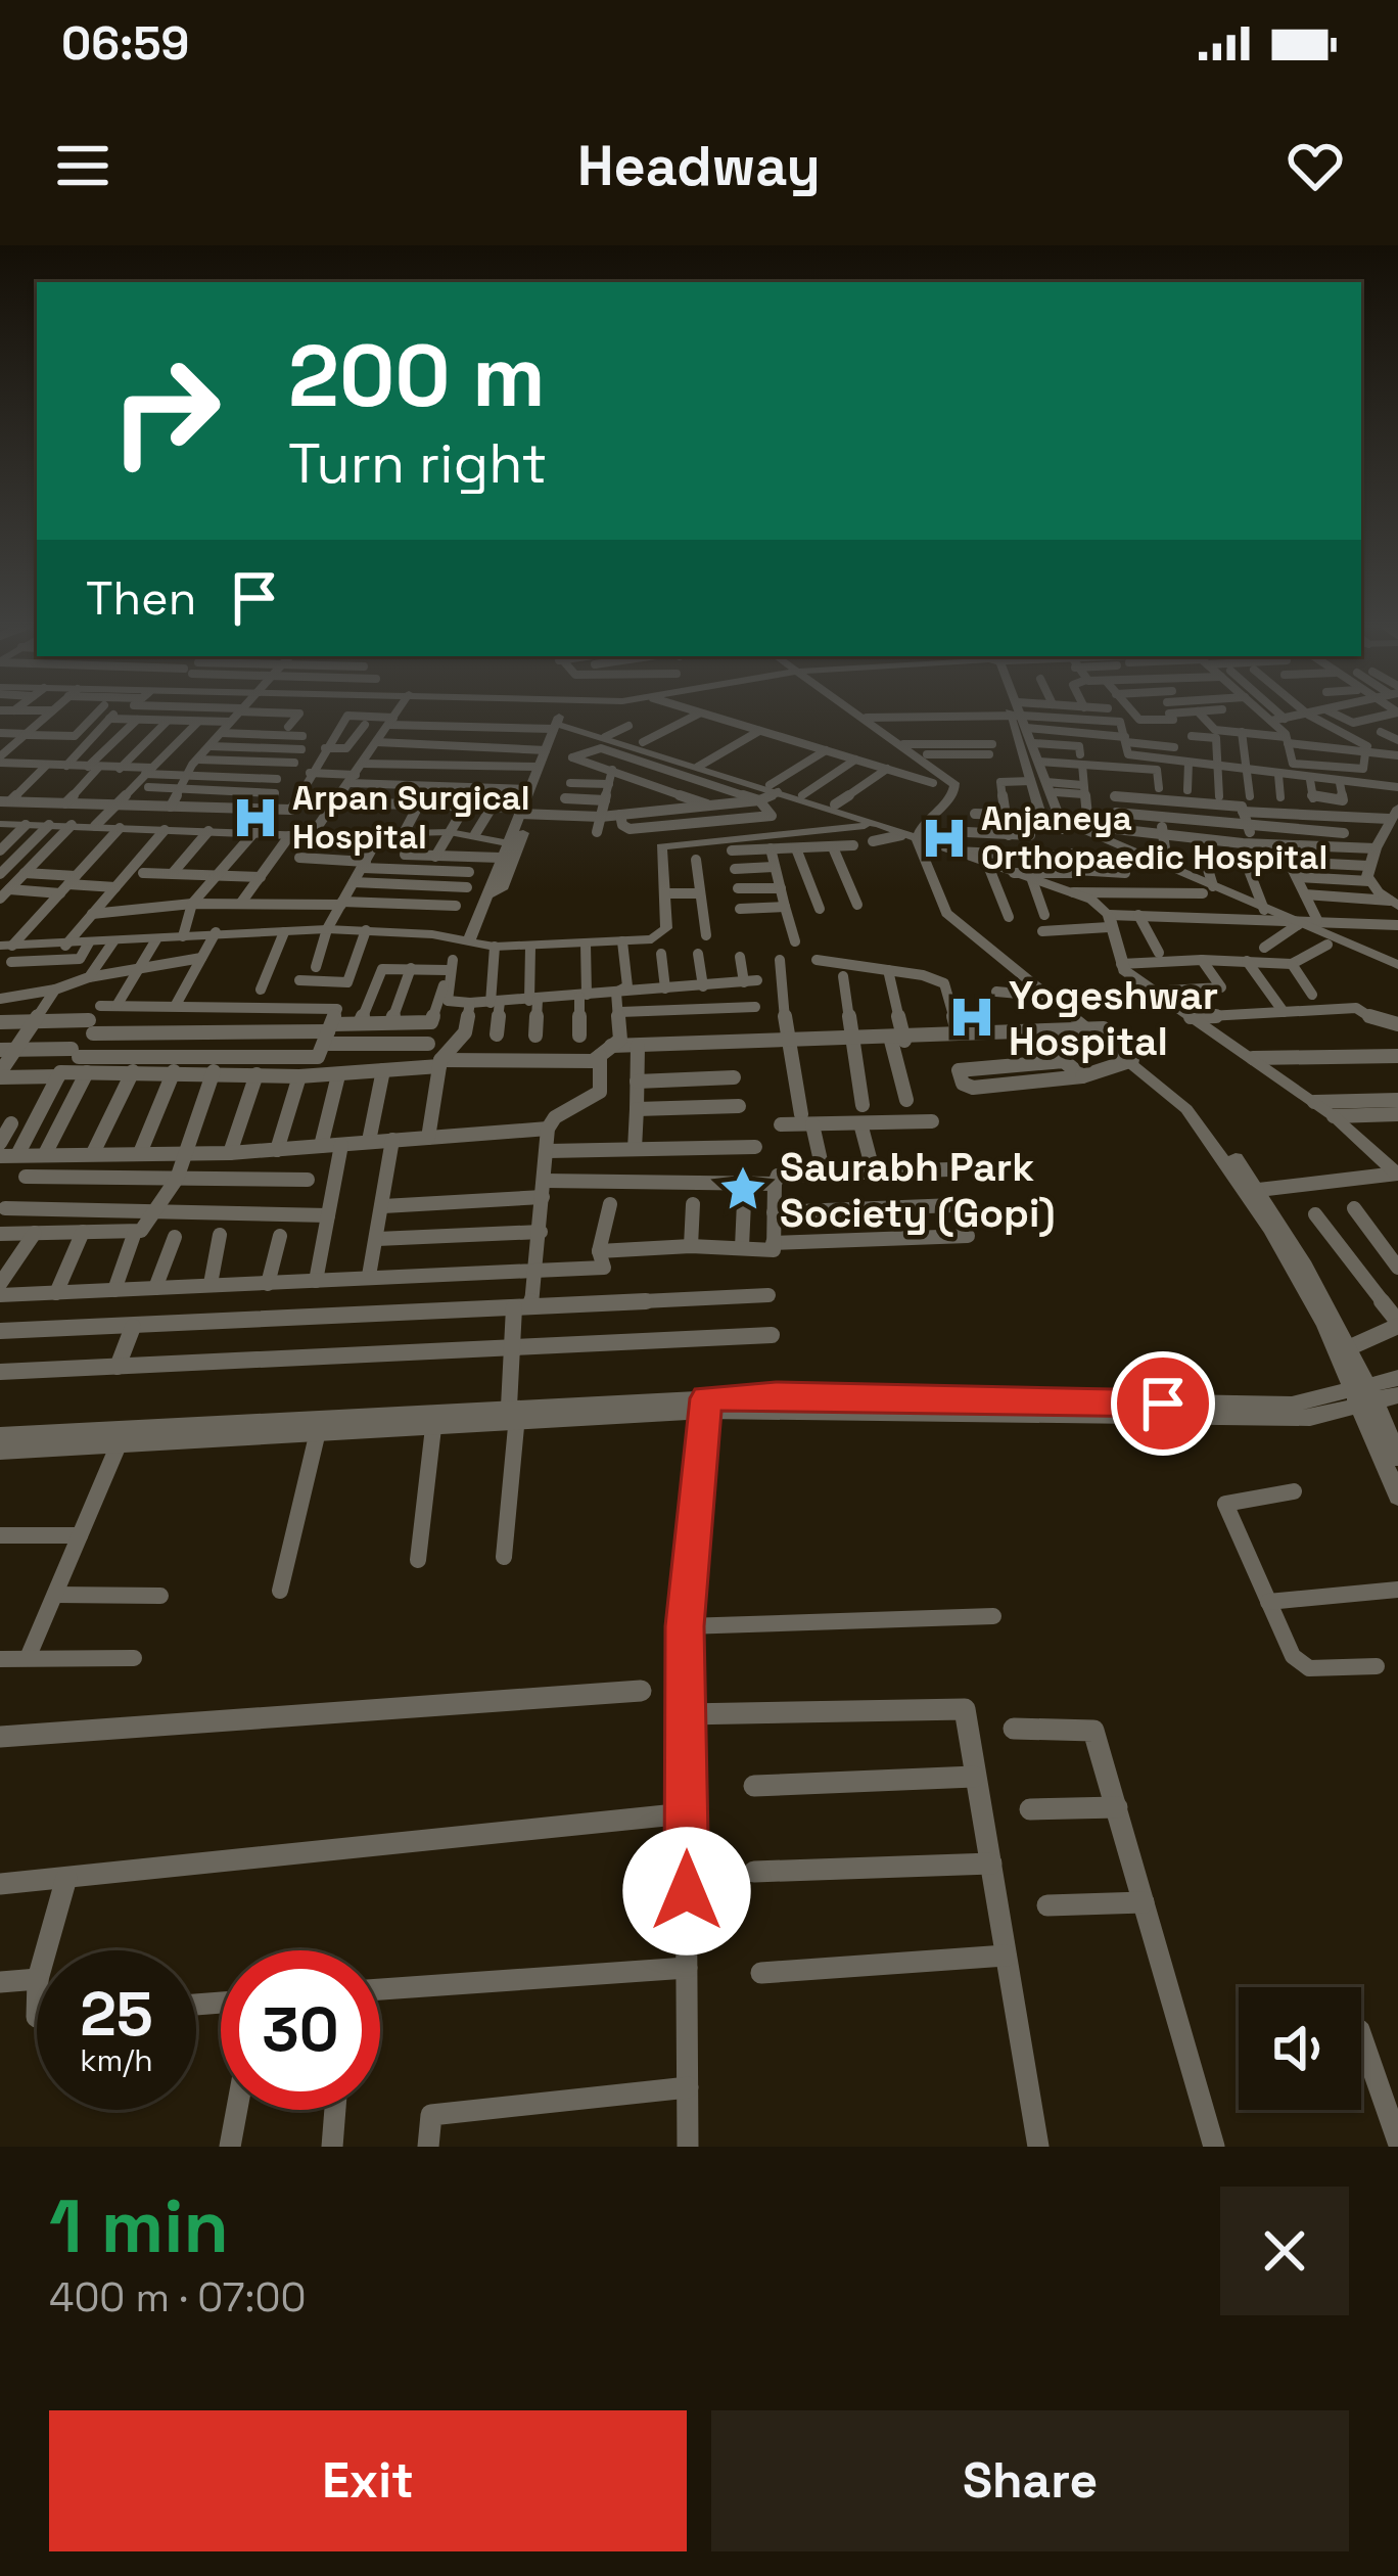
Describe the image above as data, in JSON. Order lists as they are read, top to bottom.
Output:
{
  "places": {
    "hospital": ["Arpan Surgical Hospital", "Anjaneya Orthopaedic Hospital", "Yogeshwar Hospital"],
    "place": ["Saurabh Park Society (Gopi)"]
  },
  "page": {
    "status": "06:59",
    "header": "Headway",
    "turn": ["200 m", "Turn right"],
    "then": "Then",
    "speed": "25 km/h",
    "limit": "30",
    "heading": ["1 min", "400 m · 07:00"],
    "buttons": ["Exit", "Share"]
  }
}
